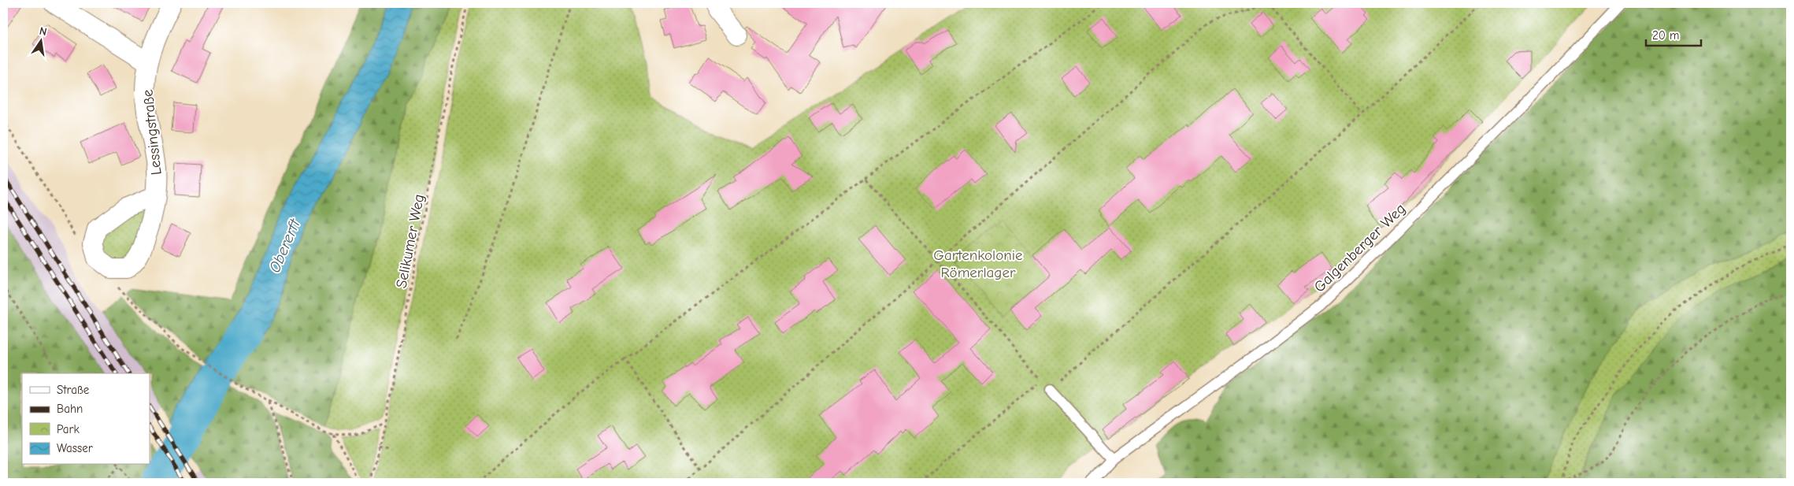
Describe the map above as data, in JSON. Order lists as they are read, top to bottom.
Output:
{
  "streets": {
    "street": ["Lessingstraße"],
    "lane": ["Galgenberger Weg"],
    "path": ["Selikumer Weg"]
  },
  "water": ["Obererft"],
  "parks": ["Gartenkolonie Römerlager"],
  "legend": [
    "Straße",
    "Bahn",
    "Park",
    "Wasser"
  ],
  "scale_bar": "20 m",
  "north": "top"
}
